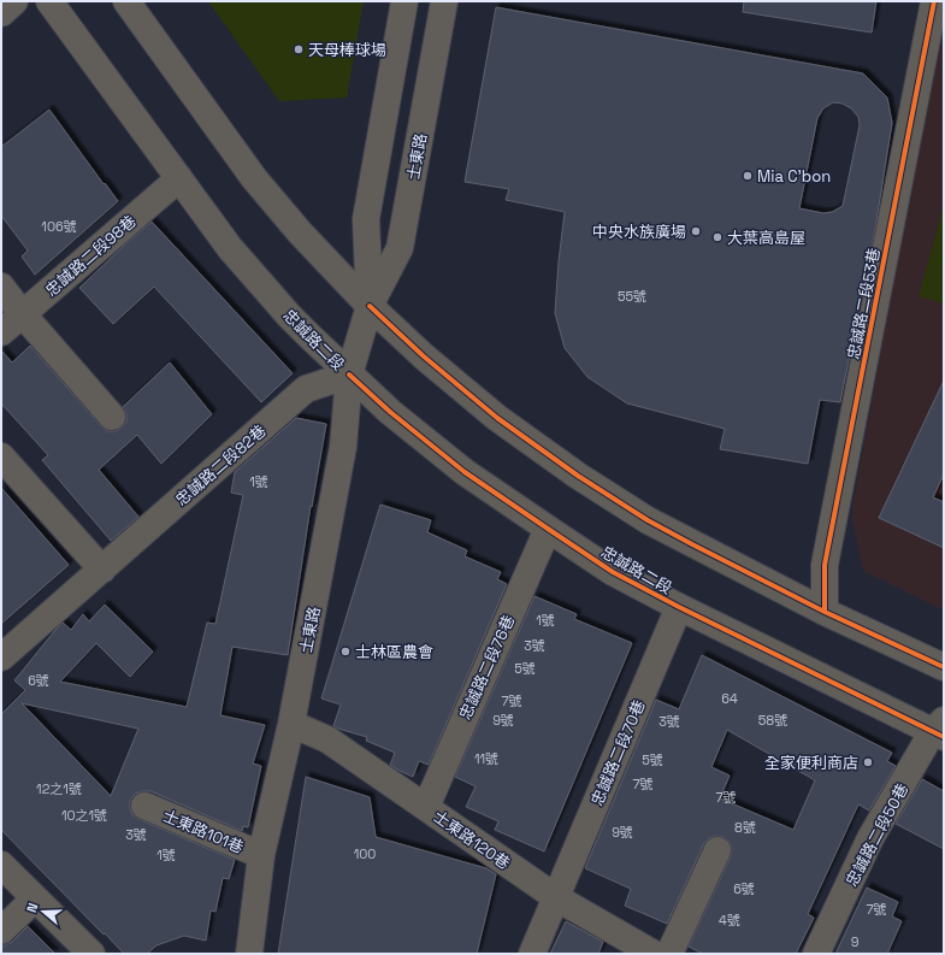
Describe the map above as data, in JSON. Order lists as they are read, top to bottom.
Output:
{
  "streets": {
    "street": [
      "士東路",
      "忠誠路二段98巷",
      "忠誠路二段53巷",
      "忠誠路二段",
      "忠誠路二段82巷",
      "忠誠路二段76巷",
      "忠誠路二段70巷",
      "士東路101巷",
      "忠誠路二段50巷",
      "士東路120巷"
    ]
  },
  "crossings": [
    ["士東路", "忠誠路二段"],
    ["士東路", "忠誠路二段82巷"],
    ["士東路", "士東路101巷"],
    ["士東路", "士東路120巷"],
    ["忠誠路二段98巷", "忠誠路二段"],
    ["忠誠路二段", "忠誠路二段82巷"],
    ["忠誠路二段", "忠誠路二段76巷"],
    ["忠誠路二段", "忠誠路二段70巷"],
    ["忠誠路二段", "忠誠路二段50巷"],
    ["忠誠路二段76巷", "士東路120巷"],
    ["忠誠路二段70巷", "士東路120巷"]
  ],
  "places": [
    "天母棒球場",
    "Mia C'bon",
    "中央水族廣場",
    "大葉高島屋",
    "士林區農會",
    "全家便利商店"
  ],
  "house_numbers": [
    "106號",
    "55號",
    "1號",
    "1號",
    "3號",
    "5號",
    "6號",
    "64",
    "7號",
    "9號",
    "58號",
    "3號",
    "11號",
    "5號",
    "7號",
    "12之1號",
    "7號",
    "10之1號",
    "8號",
    "9號",
    "3號",
    "100",
    "1號",
    "6號",
    "7號",
    "4號",
    "9"
  ],
  "north": "left"
}
